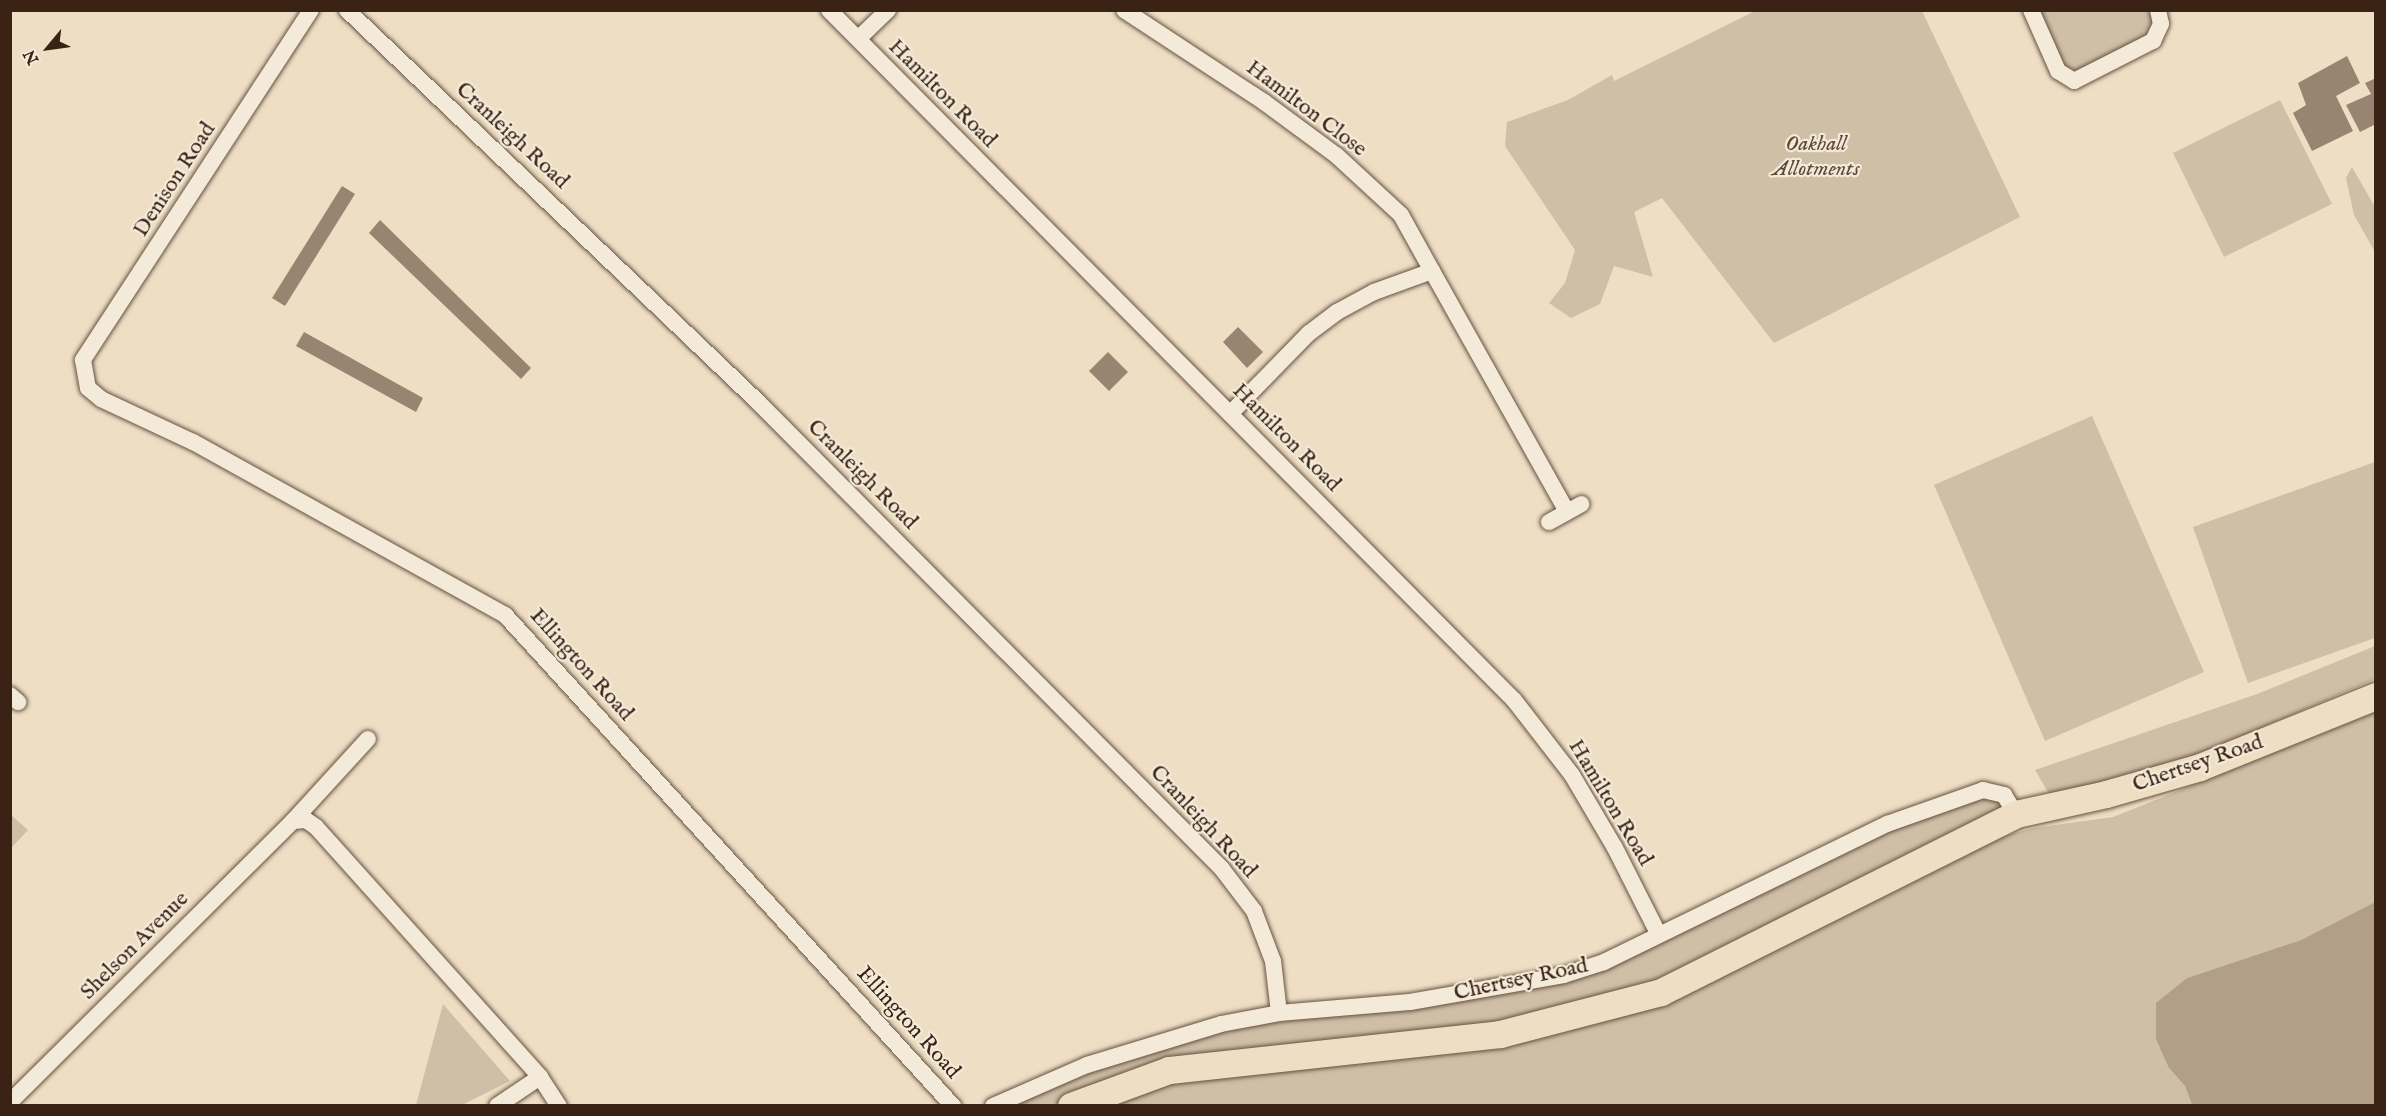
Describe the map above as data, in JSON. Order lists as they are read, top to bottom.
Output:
{
  "streets": {
    "main road": ["Chertsey Road"],
    "street": [
      "Hamilton Road",
      "Hamilton Close",
      "Cranleigh Road",
      "Denison Road",
      "Ellington Road",
      "Shelson Avenue"
    ]
  },
  "crossings": [
    ["Hamilton Road", "Chertsey Road"],
    ["Cranleigh Road", "Chertsey Road"],
    ["Denison Road", "Ellington Road"]
  ],
  "parks": ["Oakhall Allotments"],
  "north": "bottom left"
}
